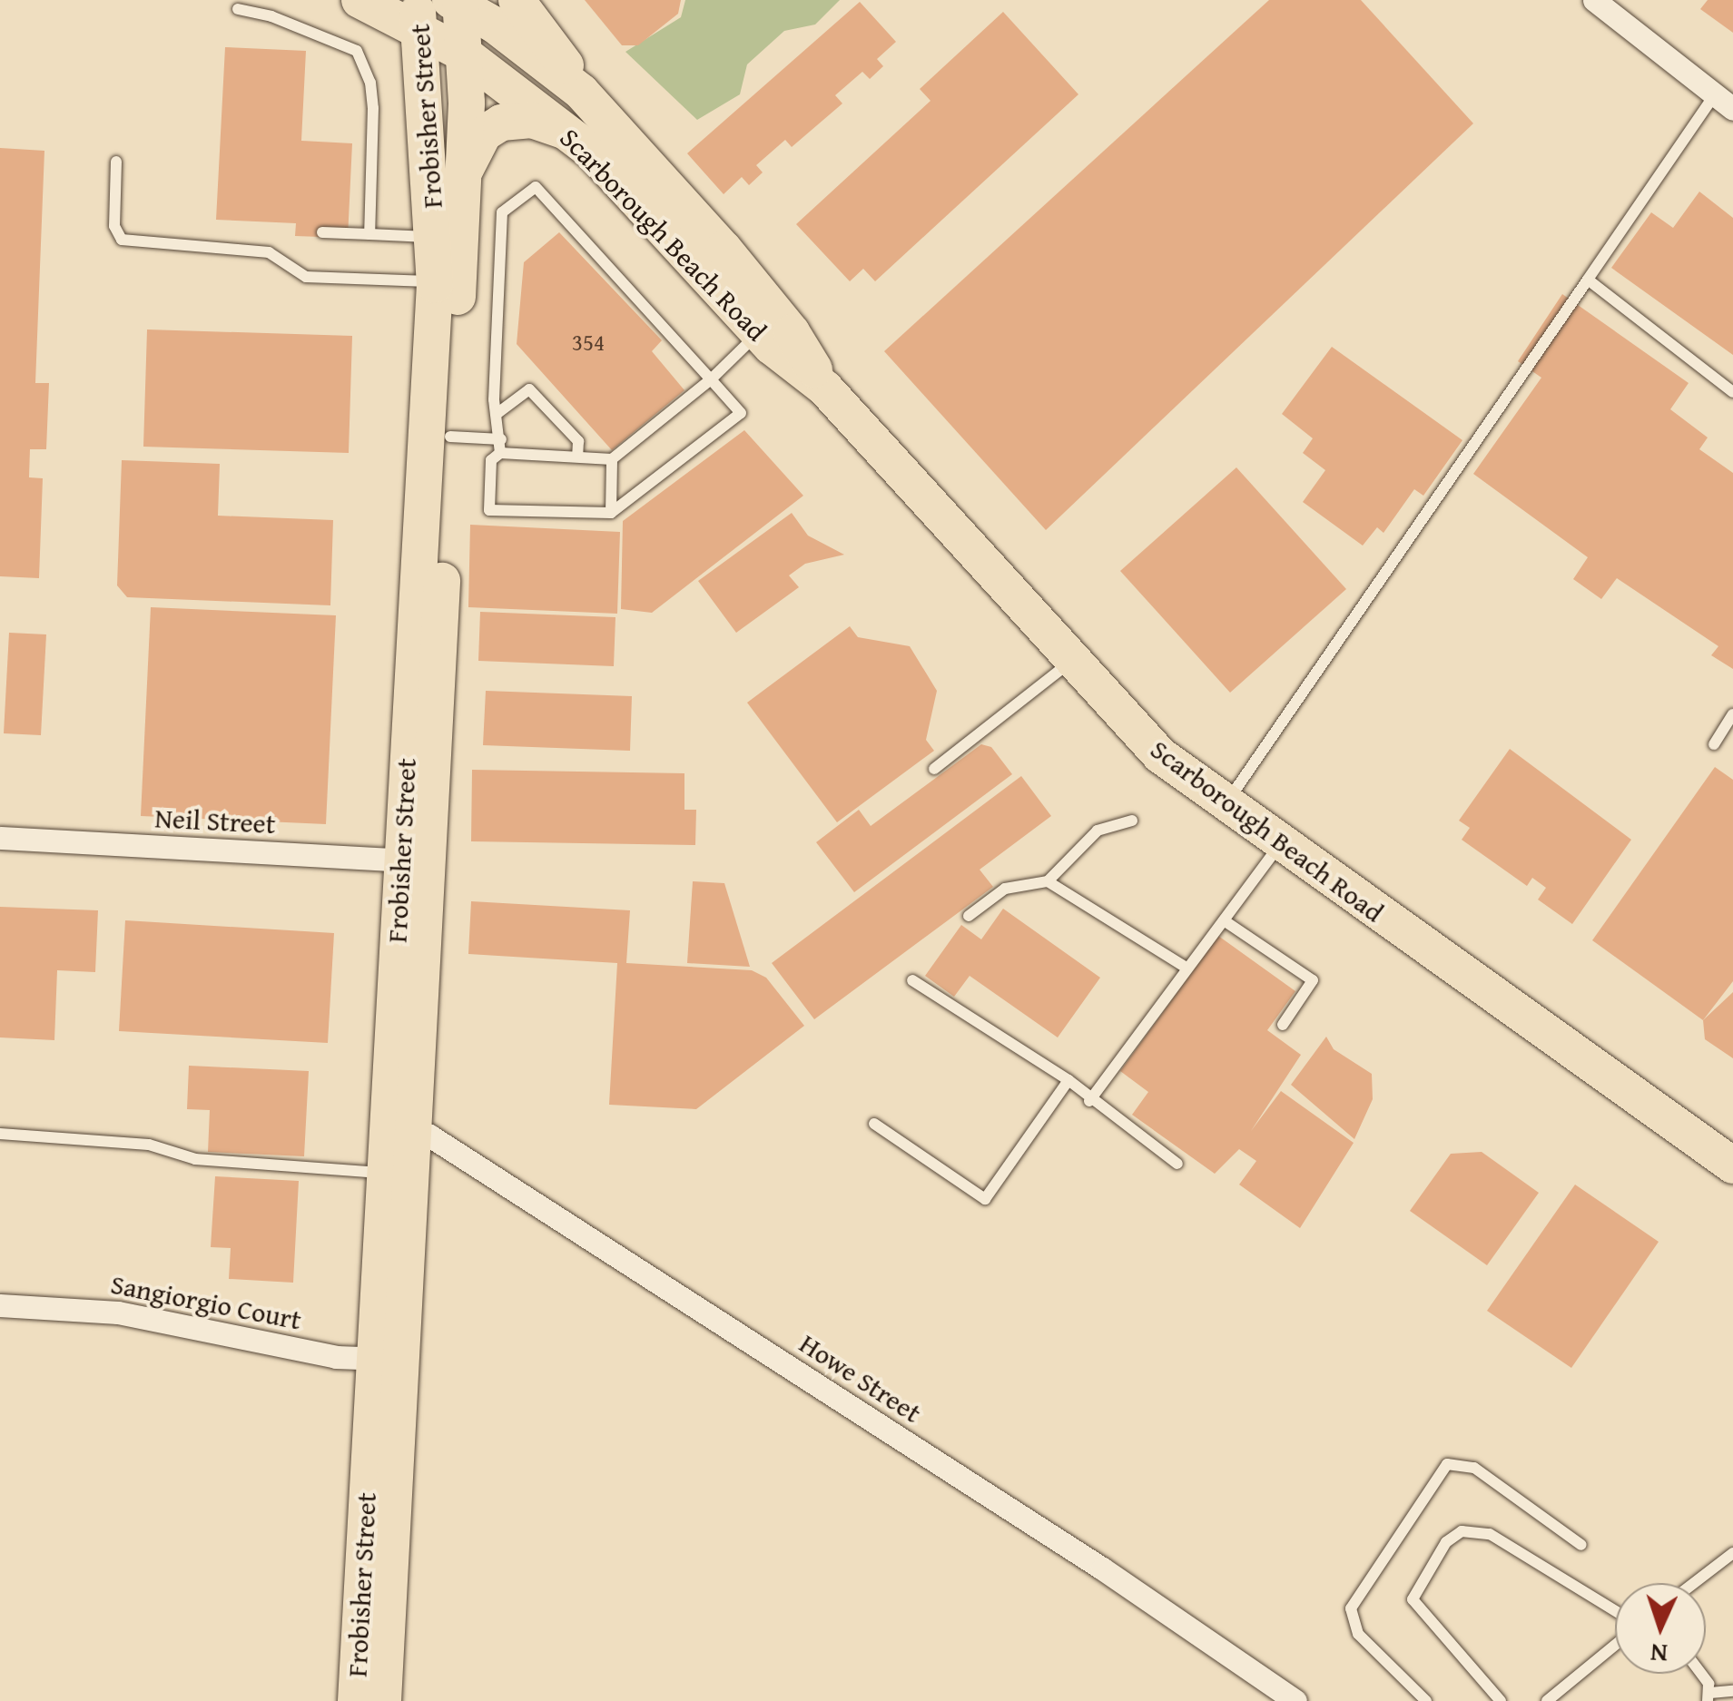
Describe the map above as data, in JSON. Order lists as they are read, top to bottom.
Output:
{
  "streets": {
    "main road": ["Frobisher Street", "Scarborough Beach Road"],
    "street": ["Neil Street", "Sangiorgio Court", "Howe Street"]
  },
  "crossings": [
    ["Frobisher Street", "Scarborough Beach Road"],
    ["Frobisher Street", "Neil Street"],
    ["Frobisher Street", "Sangiorgio Court"],
    ["Frobisher Street", "Howe Street"]
  ],
  "house_numbers": ["354"],
  "north": "bottom"
}
